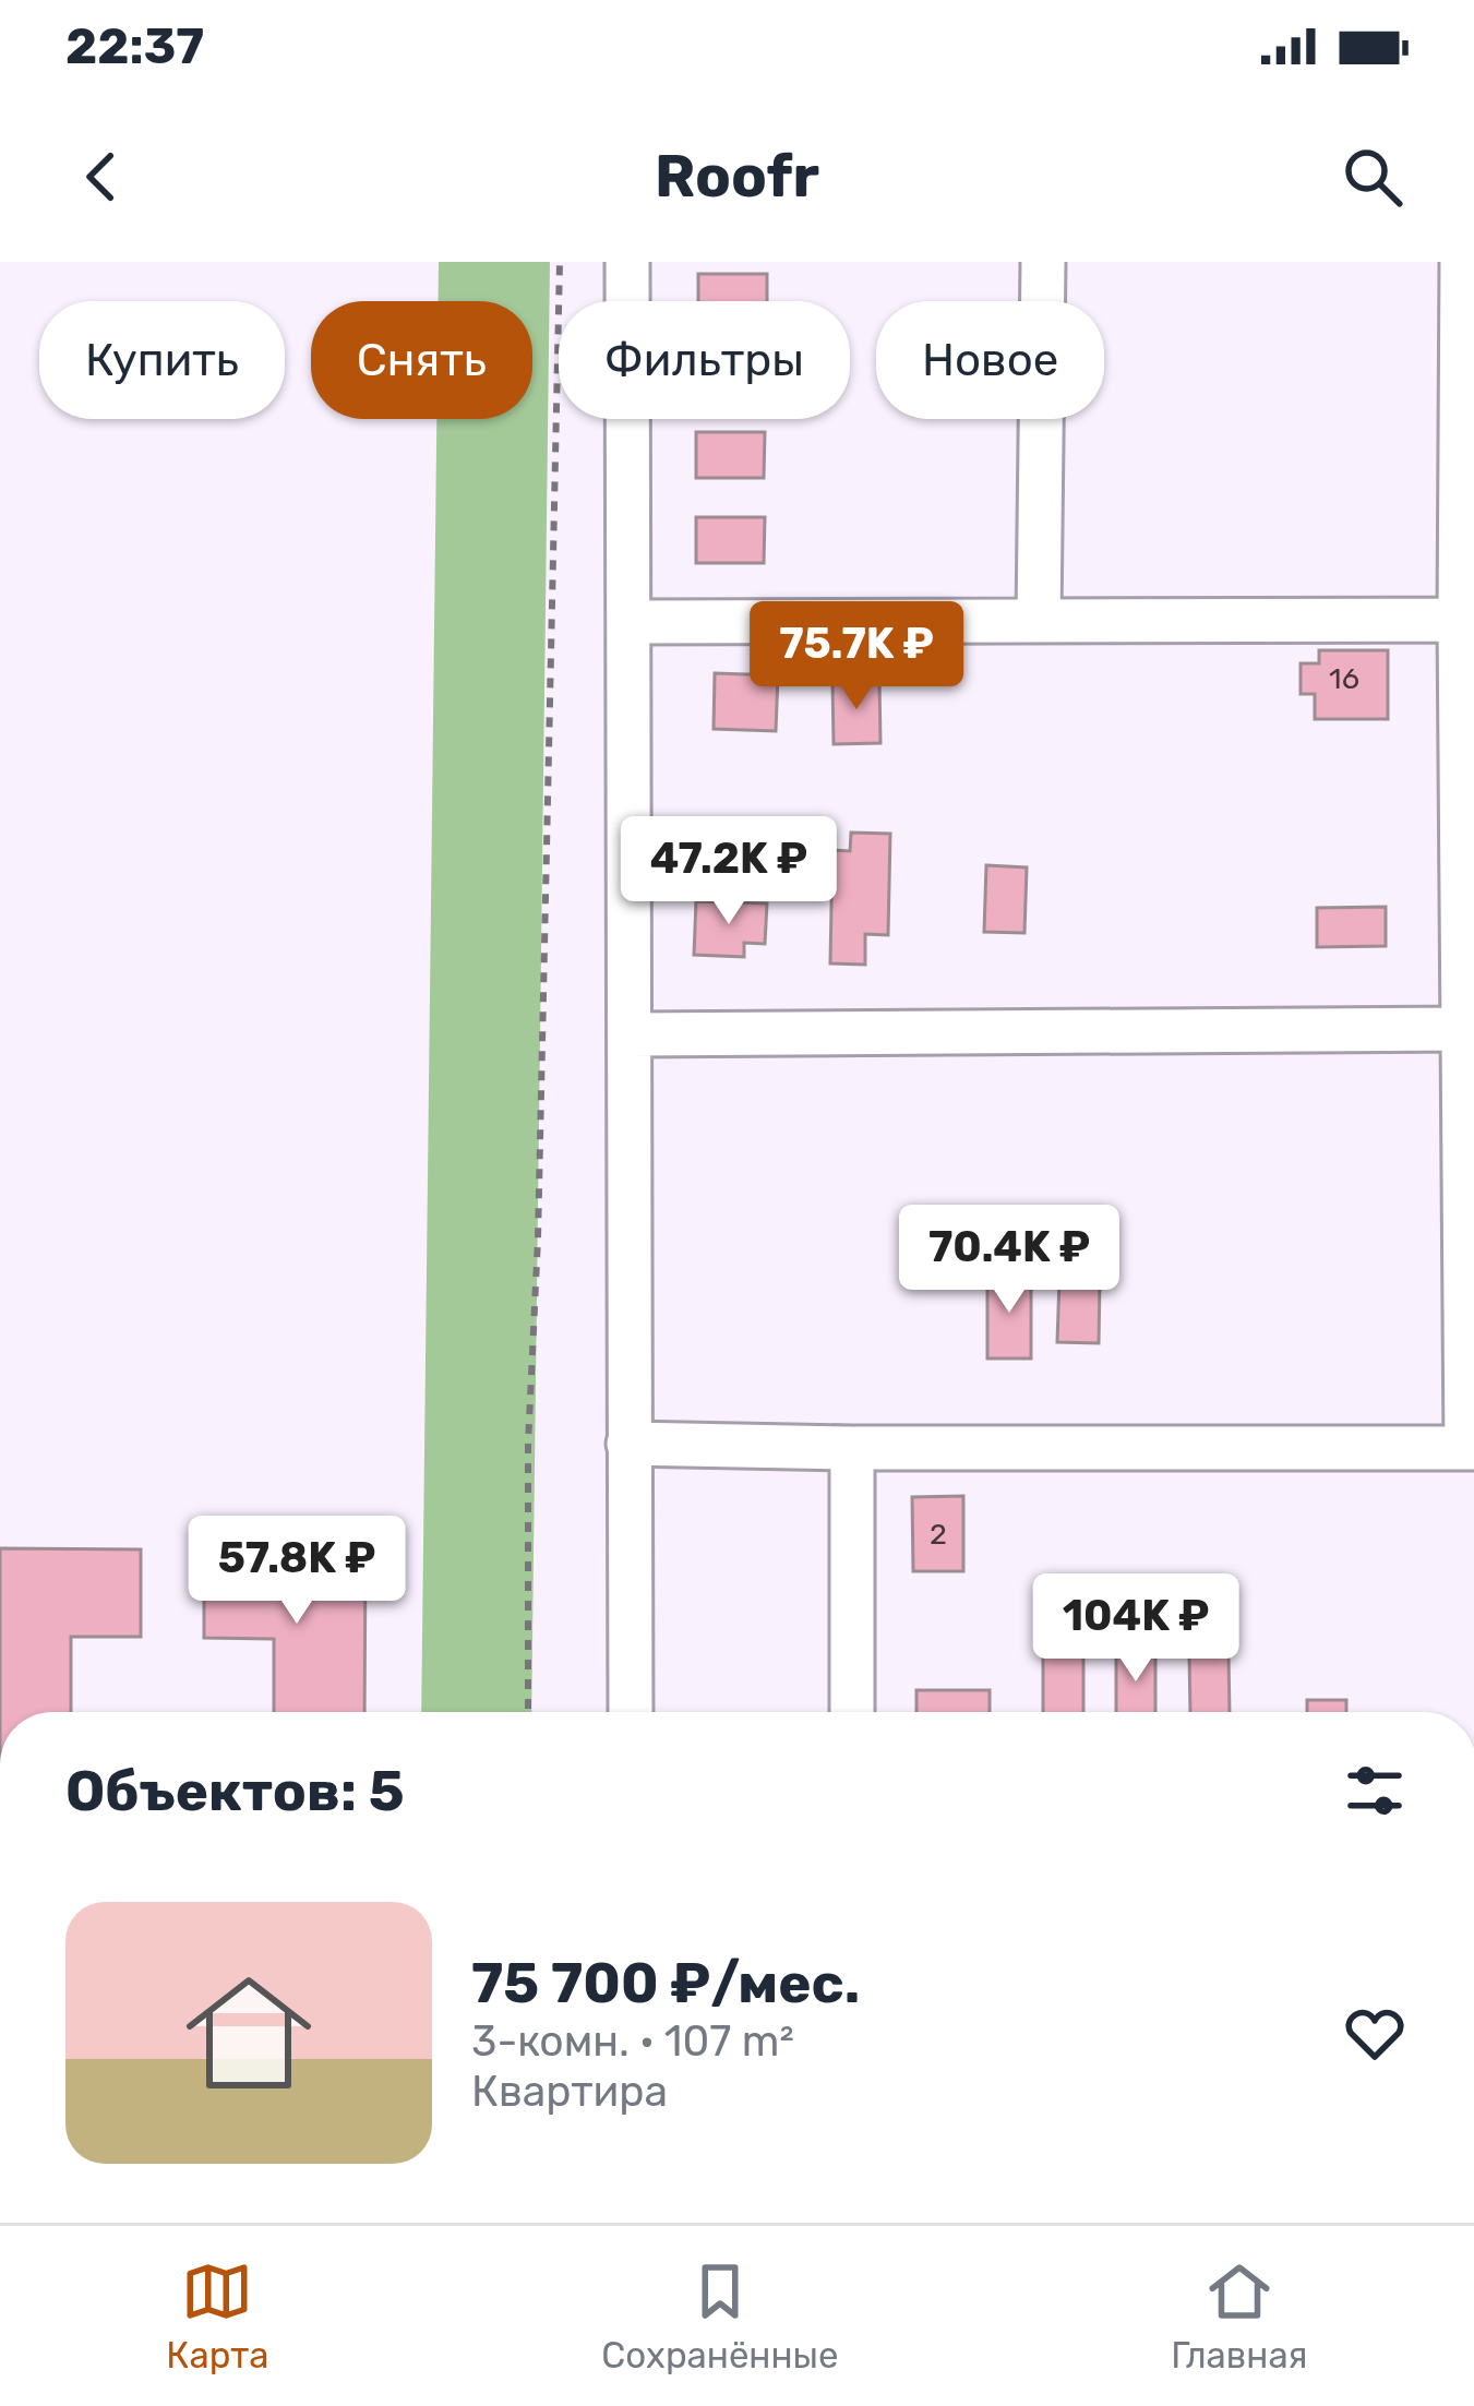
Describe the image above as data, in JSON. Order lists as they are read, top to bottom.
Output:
{
  "house_numbers": ["16", "2"],
  "page": {
    "status": "22:37",
    "header": "Roofr",
    "chip": [
      "Купить",
      "Снять",
      "Фильтры",
      "Новое"
    ],
    "price": [
      "75.7K ₽",
      "47.2K ₽",
      "70.4K ₽",
      "57.8K ₽",
      "104K ₽"
    ],
    "heading": "Объектов: 5",
    "list": [
      {
        "name": "75 700 ₽/мес.",
        "note": "3-комн. · 107 m² · Квартира"
      }
    ],
    "tabs": ["Карта", "Сохранённые", "Главная"]
  }
}
